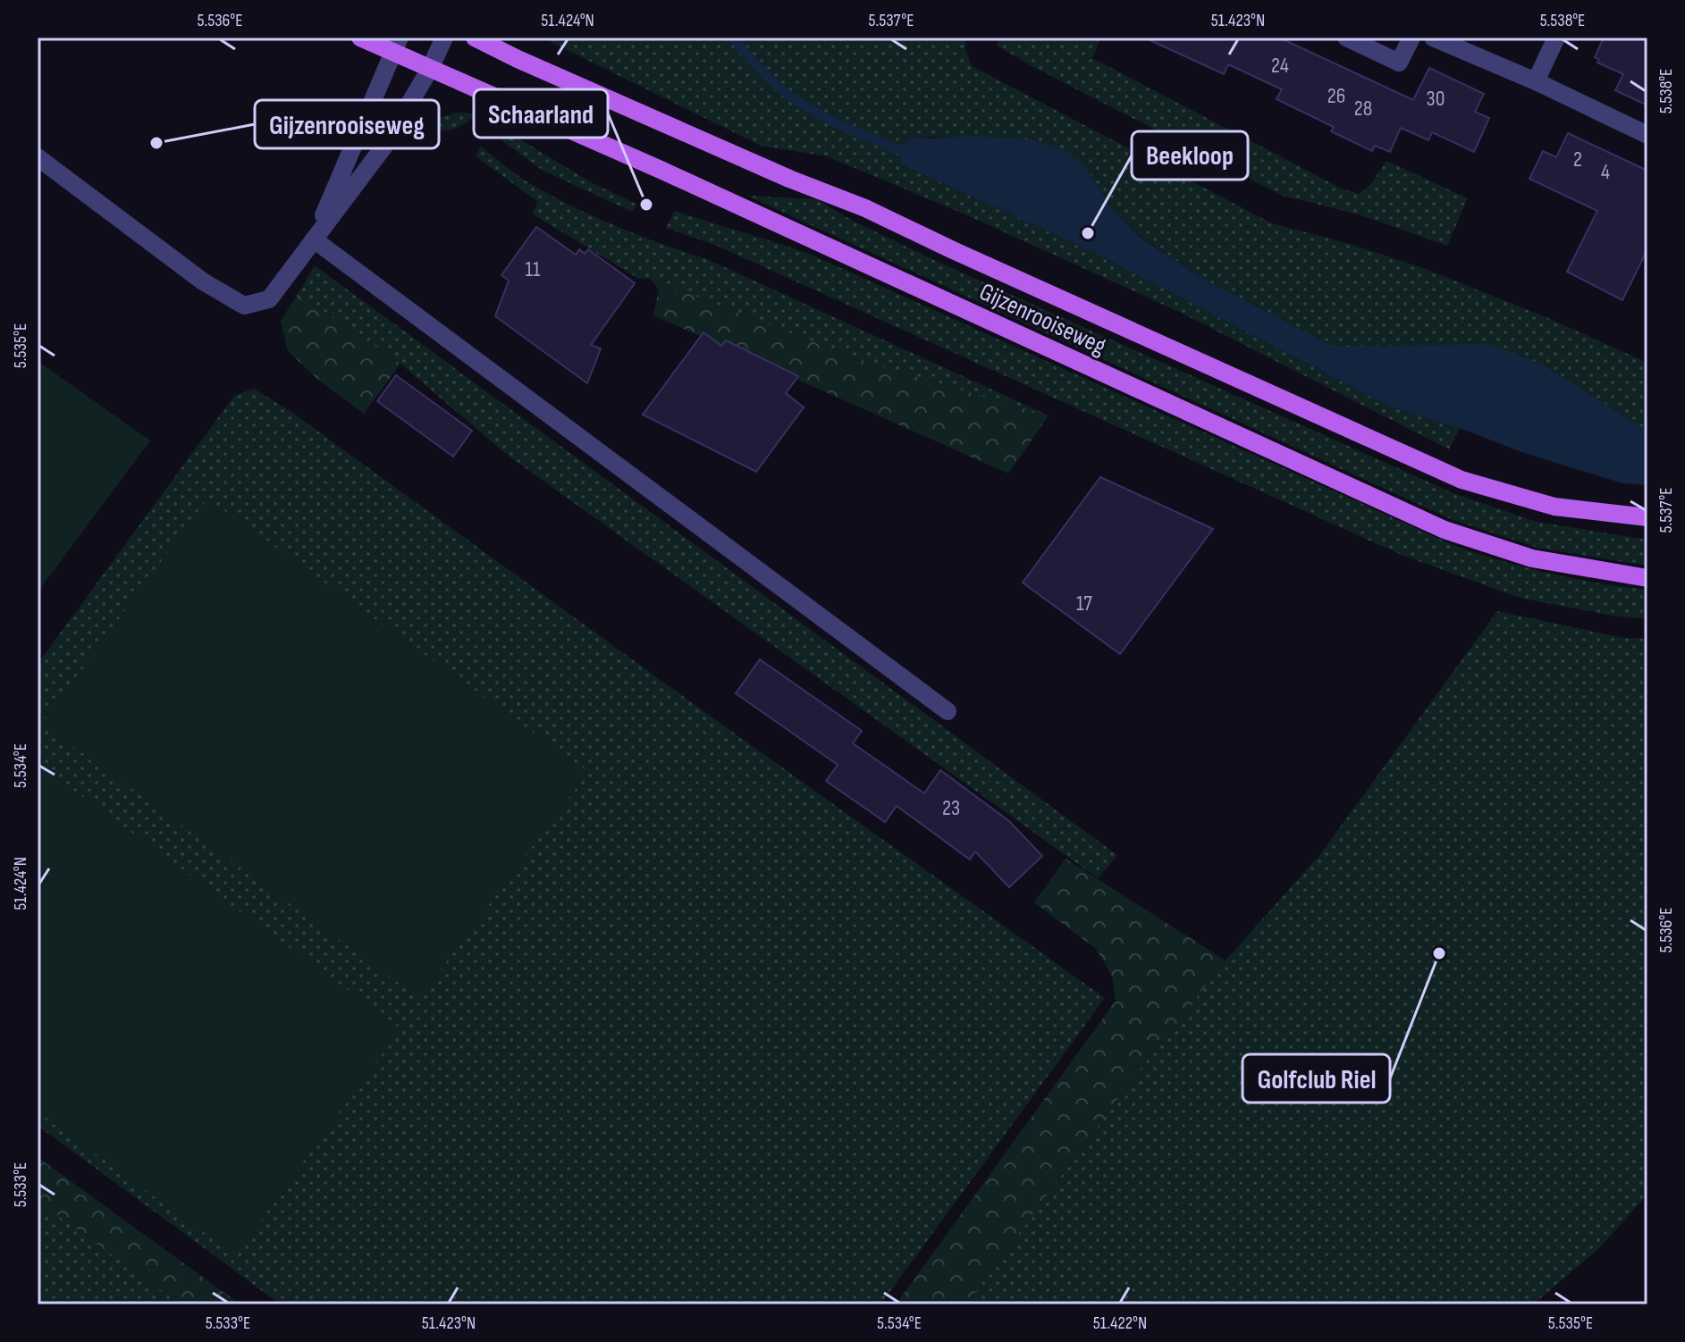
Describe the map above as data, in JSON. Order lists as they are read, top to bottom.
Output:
{
  "streets": {
    "main road": ["Gijzenrooiseweg"]
  },
  "places": [
    "Gijzenrooiseweg",
    "Schaarland",
    "Beekloop",
    "Golfclub Riel"
  ],
  "house_numbers": [
    "24",
    "26",
    "30",
    "28",
    "2",
    "4",
    "11",
    "17",
    "23"
  ],
  "coordinates": [
    "5.536°E",
    "51.424°N",
    "5.537°E",
    "51.423°N",
    "5.538°E",
    "5.535°E",
    "5.534°E",
    "5.533°E",
    "51.422°N"
  ]
}
